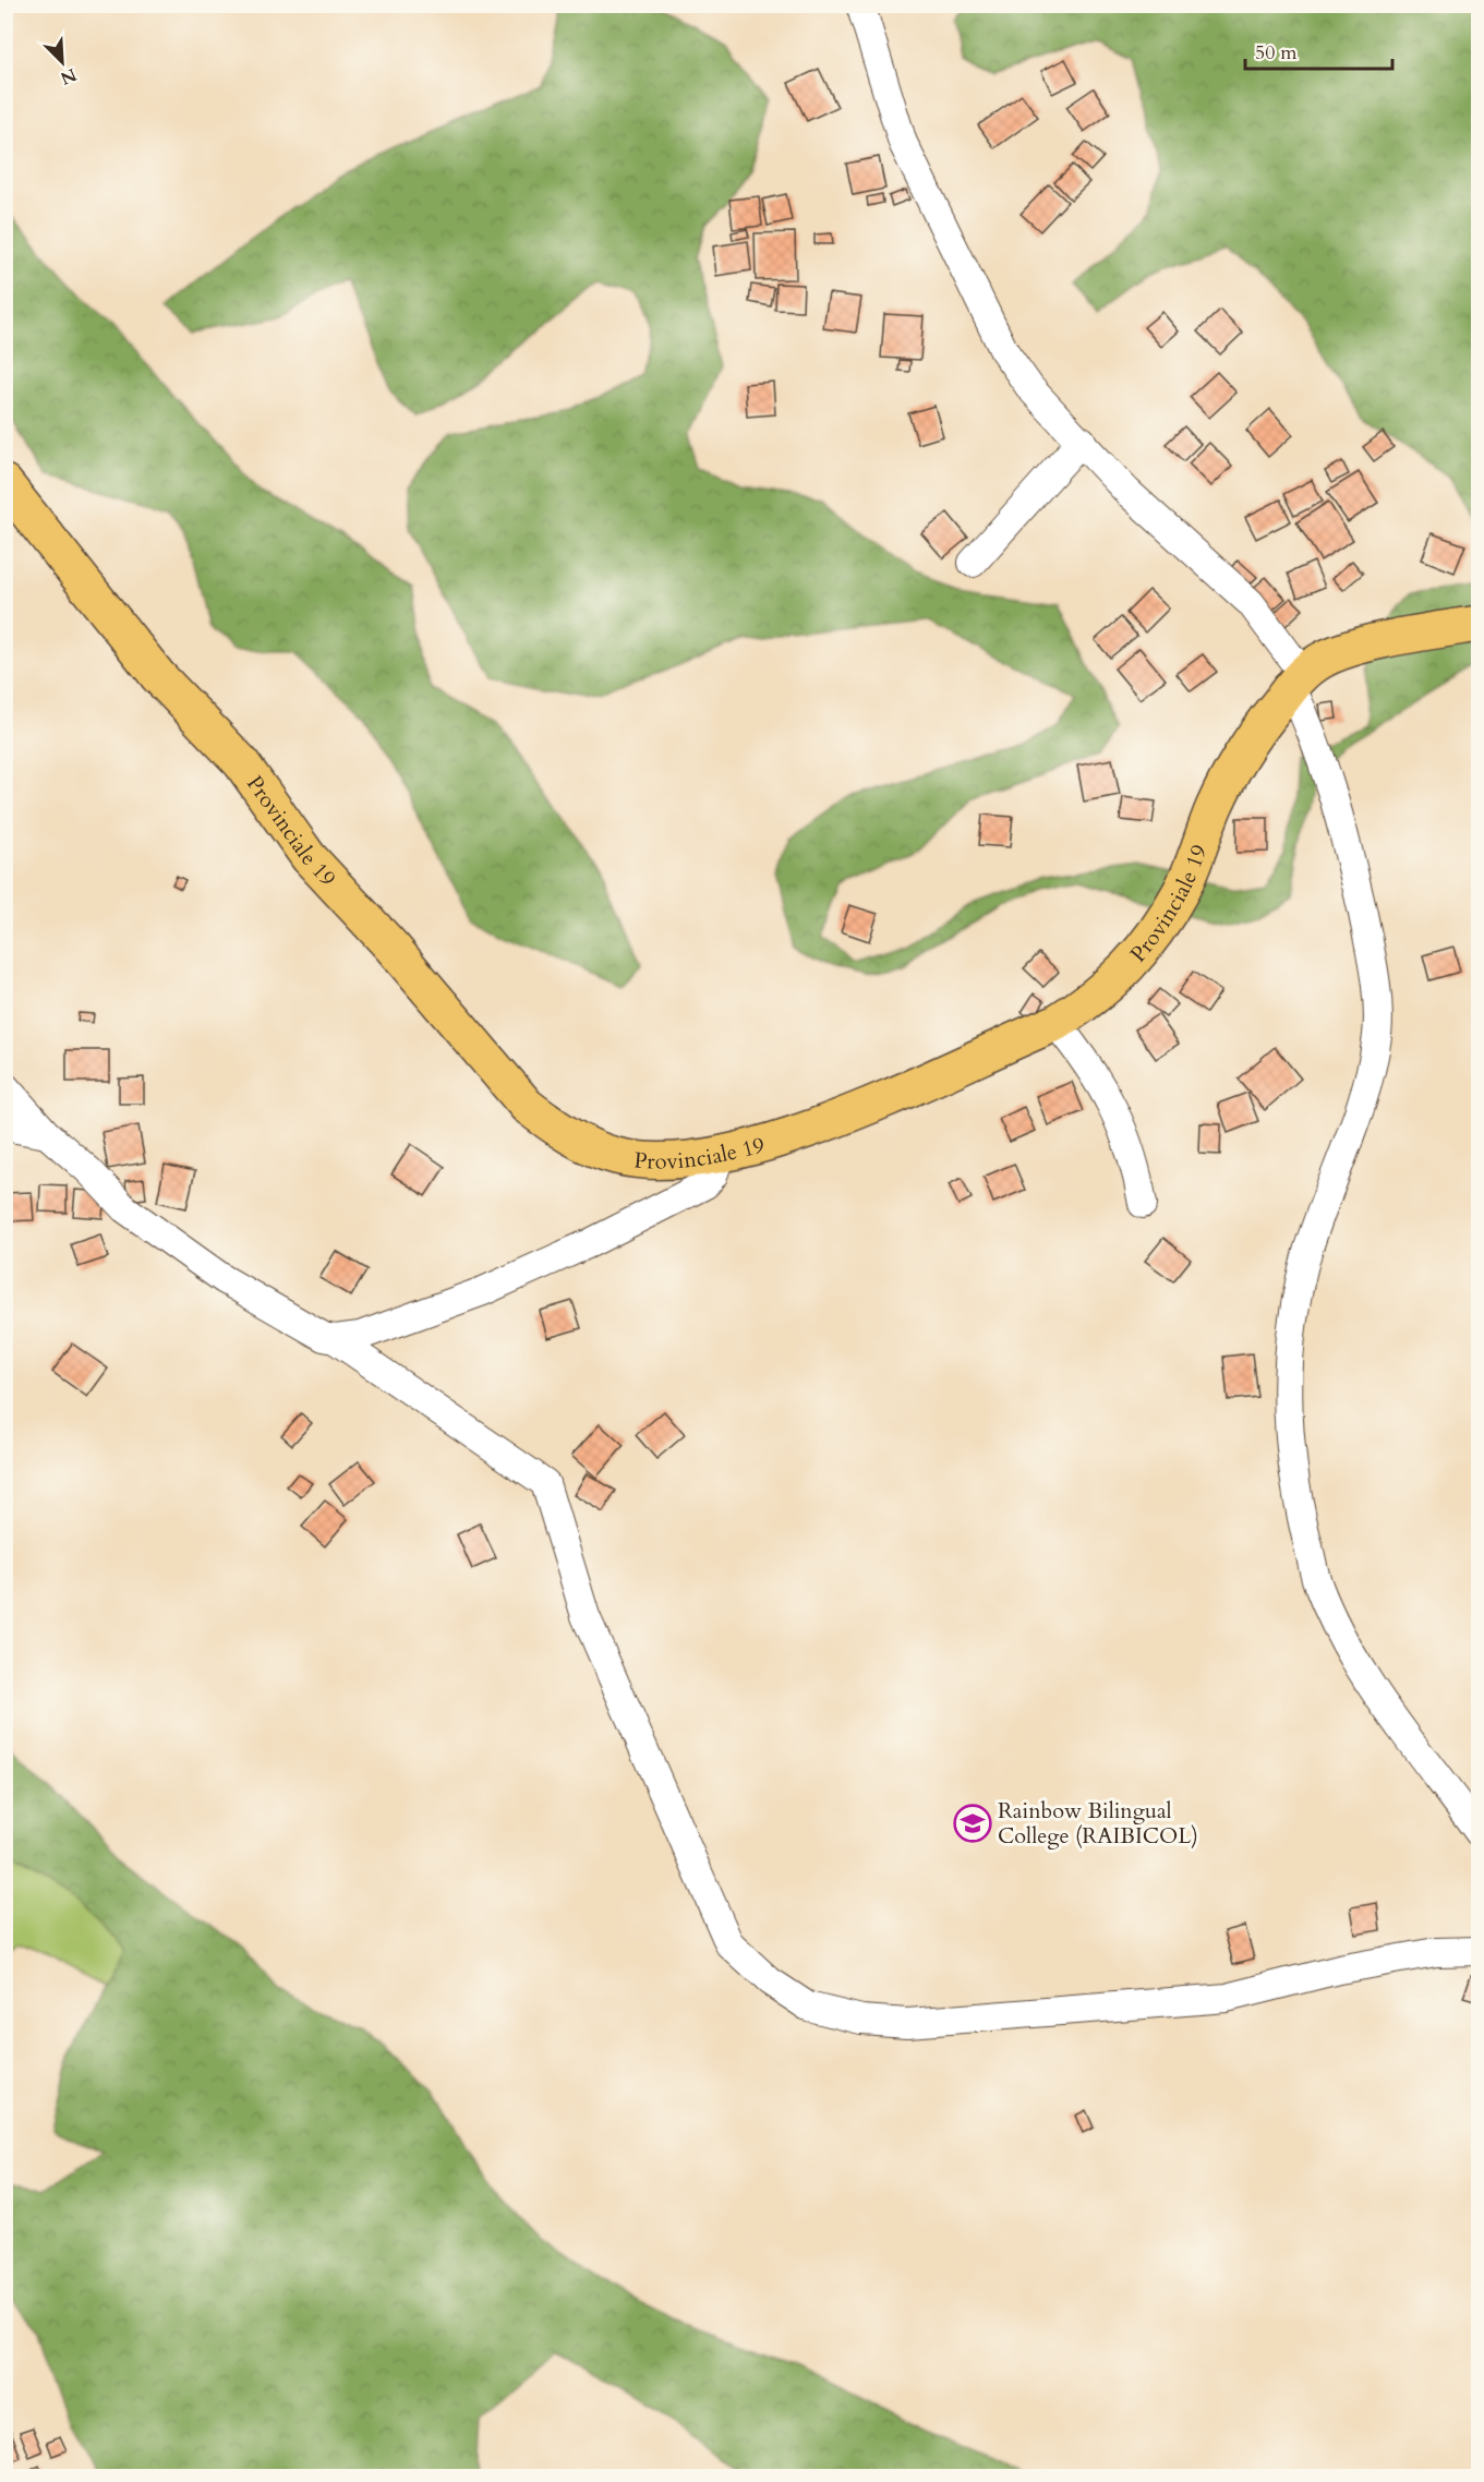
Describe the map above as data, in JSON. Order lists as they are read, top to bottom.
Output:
{
  "streets": {
    "main road": ["Provinciale 19"]
  },
  "places": {
    "school or university": ["Rainbow Bilingual College (RAIBICOL)"]
  },
  "scale_bar": "50 m",
  "north": "bottom right"
}
